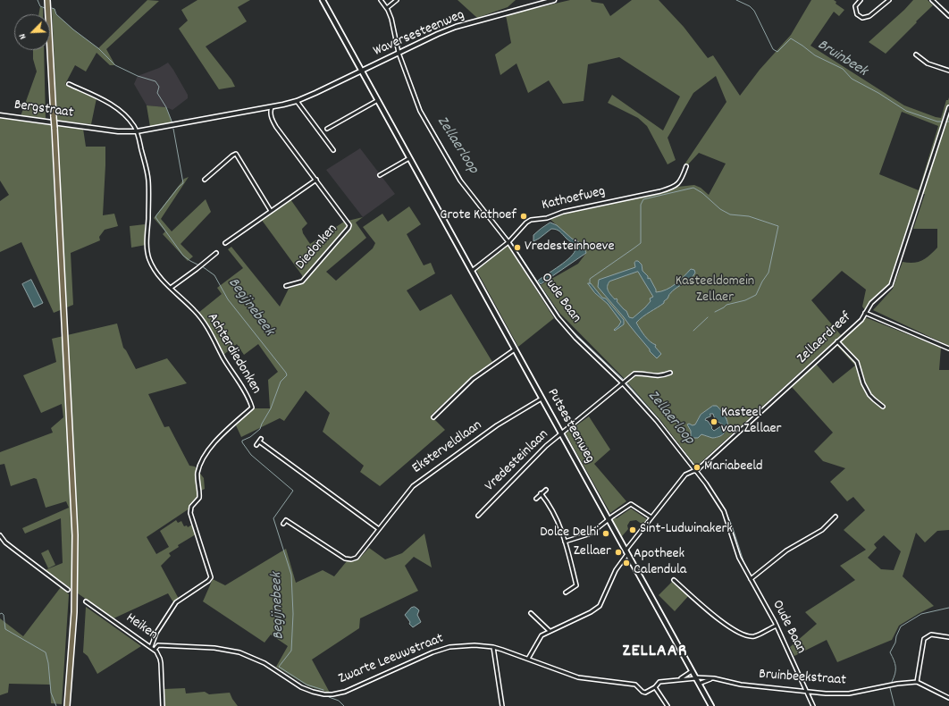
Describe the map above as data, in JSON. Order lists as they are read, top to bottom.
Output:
{
  "streets": {
    "main road": ["Putsesteenweg"],
    "street": [
      "Waversesteenweg",
      "Bergstraat",
      "Kathoefweg",
      "Diedonken",
      "Oude Baan",
      "Zellaerdreef",
      "Achterdiedonken",
      "Eksterveldlaan",
      "Vredesteinlaan",
      "Heiken",
      "Zwarte Leeuwstraat",
      "Bruinbeekstraat"
    ]
  },
  "crossings": [
    ["Waversesteenweg", "Bergstraat"],
    ["Waversesteenweg", "Diedonken"],
    ["Waversesteenweg", "Oude Baan"],
    ["Waversesteenweg", "Achterdiedonken"],
    ["Waversesteenweg", "Putsesteenweg"],
    ["Kathoefweg", "Oude Baan"],
    ["Kathoefweg", "Putsesteenweg"],
    ["Oude Baan", "Zellaerdreef"],
    ["Oude Baan", "Vredesteinlaan"],
    ["Oude Baan", "Bruinbeekstraat"],
    ["Zellaerdreef", "Putsesteenweg"],
    ["Achterdiedonken", "Heiken"],
    ["Putsesteenweg", "Eksterveldlaan"],
    ["Putsesteenweg", "Vredesteinlaan"],
    ["Putsesteenweg", "Zwarte Leeuwstraat"],
    ["Putsesteenweg", "Bruinbeekstraat"],
    ["Heiken", "Zwarte Leeuwstraat"],
    ["Zwarte Leeuwstraat", "Bruinbeekstraat"]
  ],
  "districts": ["ZELLAAR"],
  "water": ["Bruinbeek", "Zellaerloop", "Begijnebeek"],
  "parks": ["Kasteeldomein Zellaer"],
  "places": [
    "Grote Kathoef",
    "Vredesteinhoeve",
    "Kasteel van Zellaer",
    "Mariabeeld",
    "Sint-Ludwinakerk",
    "Dolce Delhi",
    "Zellaer",
    "Apotheek Calendula"
  ],
  "north": "bottom left"
}
